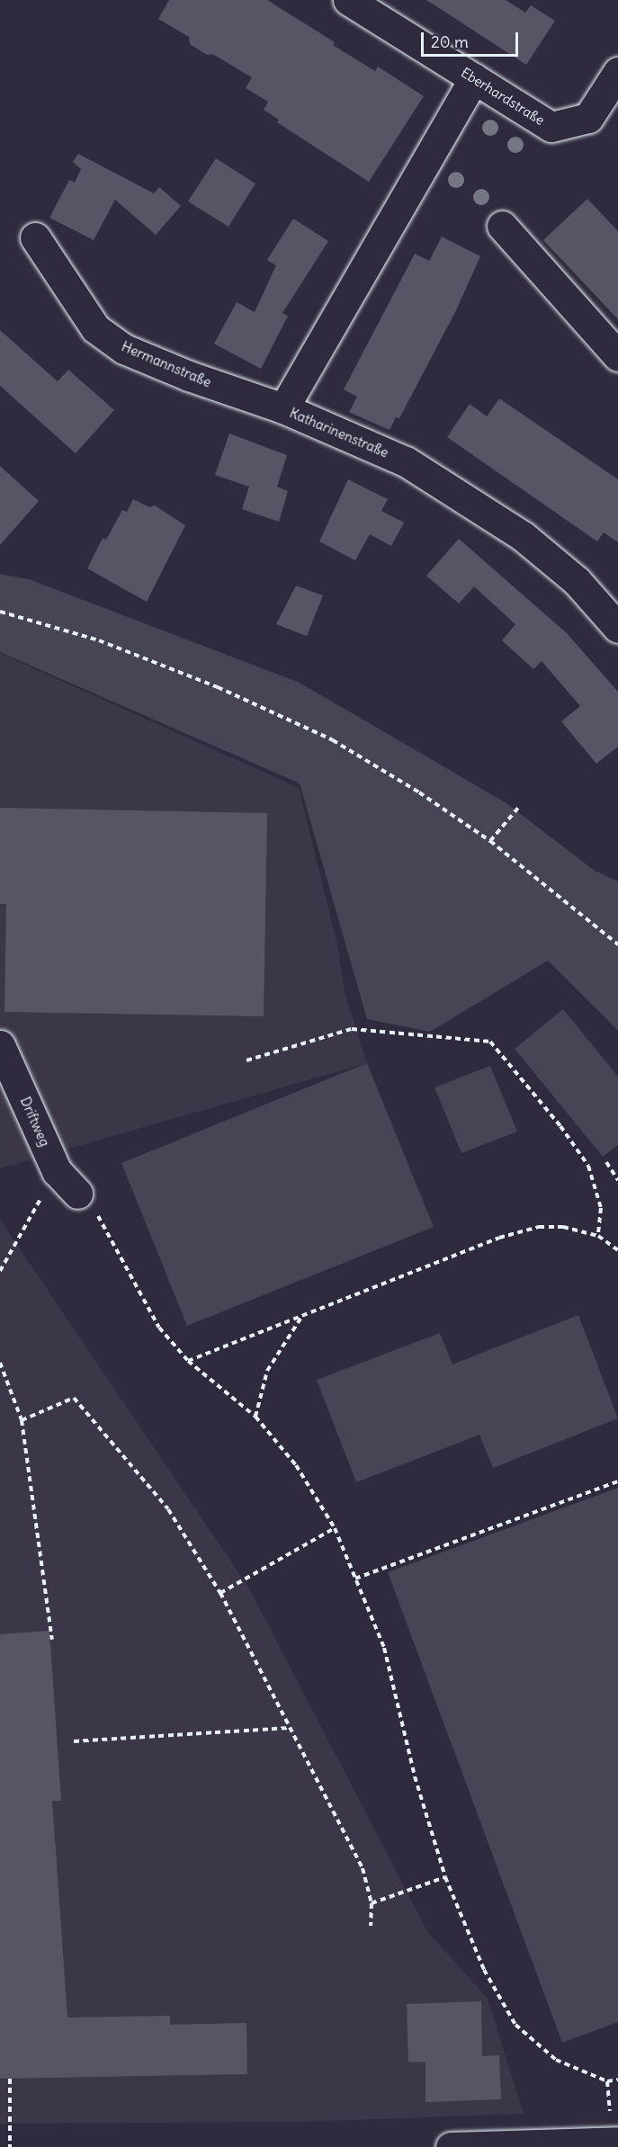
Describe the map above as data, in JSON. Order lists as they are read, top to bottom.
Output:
{
  "streets": {
    "street": [
      "Eberhardstraße",
      "Hermannstraße",
      "Katharinenstraße",
      "Driftweg"
    ]
  },
  "crossings": [
    ["Eberhardstraße", "Katharinenstraße"],
    ["Hermannstraße", "Katharinenstraße"]
  ],
  "scale_bar": "20 m"
}
